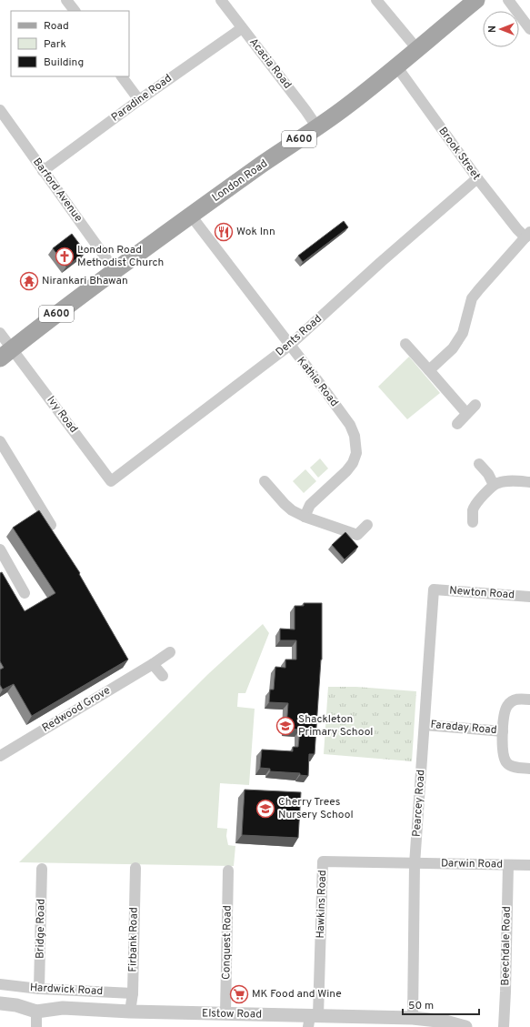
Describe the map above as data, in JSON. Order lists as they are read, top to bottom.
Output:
{
  "streets": {
    "main road": ["A600", "London Road"],
    "street": [
      "Acacia Road",
      "Paradine Road",
      "Brook Street",
      "Barford Avenue",
      "Dents Road",
      "Kathie Road",
      "Ivy Road",
      "Newton Road",
      "Redwood Grove",
      "Faraday Road",
      "Pearcey Road",
      "Darwin Road",
      "Hawkins Road",
      "Bridge Road",
      "Firbank Road",
      "Conquest Road",
      "Beechdale Road",
      "Hardwick Road",
      "Elstow Road"
    ]
  },
  "crossings": [
    ["Acacia Road", "Paradine Road"],
    ["Acacia Road", "London Road"],
    ["Paradine Road", "Barford Avenue"],
    ["Brook Street", "London Road"],
    ["Brook Street", "Dents Road"],
    ["London Road", "Barford Avenue"],
    ["London Road", "Kathie Road"],
    ["London Road", "Ivy Road"],
    ["Dents Road", "Kathie Road"],
    ["Dents Road", "Ivy Road"],
    ["Newton Road", "Pearcey Road"],
    ["Faraday Road", "Pearcey Road"],
    ["Pearcey Road", "Darwin Road"],
    ["Pearcey Road", "Hawkins Road"],
    ["Pearcey Road", "Elstow Road"],
    ["Darwin Road", "Hawkins Road"],
    ["Darwin Road", "Beechdale Road"],
    ["Hawkins Road", "Elstow Road"],
    ["Bridge Road", "Hardwick Road"],
    ["Firbank Road", "Hardwick Road"],
    ["Firbank Road", "Elstow Road"],
    ["Conquest Road", "Elstow Road"]
  ],
  "places": {
    "restaurant": ["Wok Inn"],
    "church": ["London Road Methodist Church"],
    "temple": ["Nirankari Bhawan"],
    "school or university": ["Shackleton Primary School", "Cherry Trees Nursery School"],
    "supermarket": ["MK Food and Wine"]
  },
  "legend": ["Road", "Park", "Building"],
  "scale_bar": "50 m",
  "north": "left"
}
